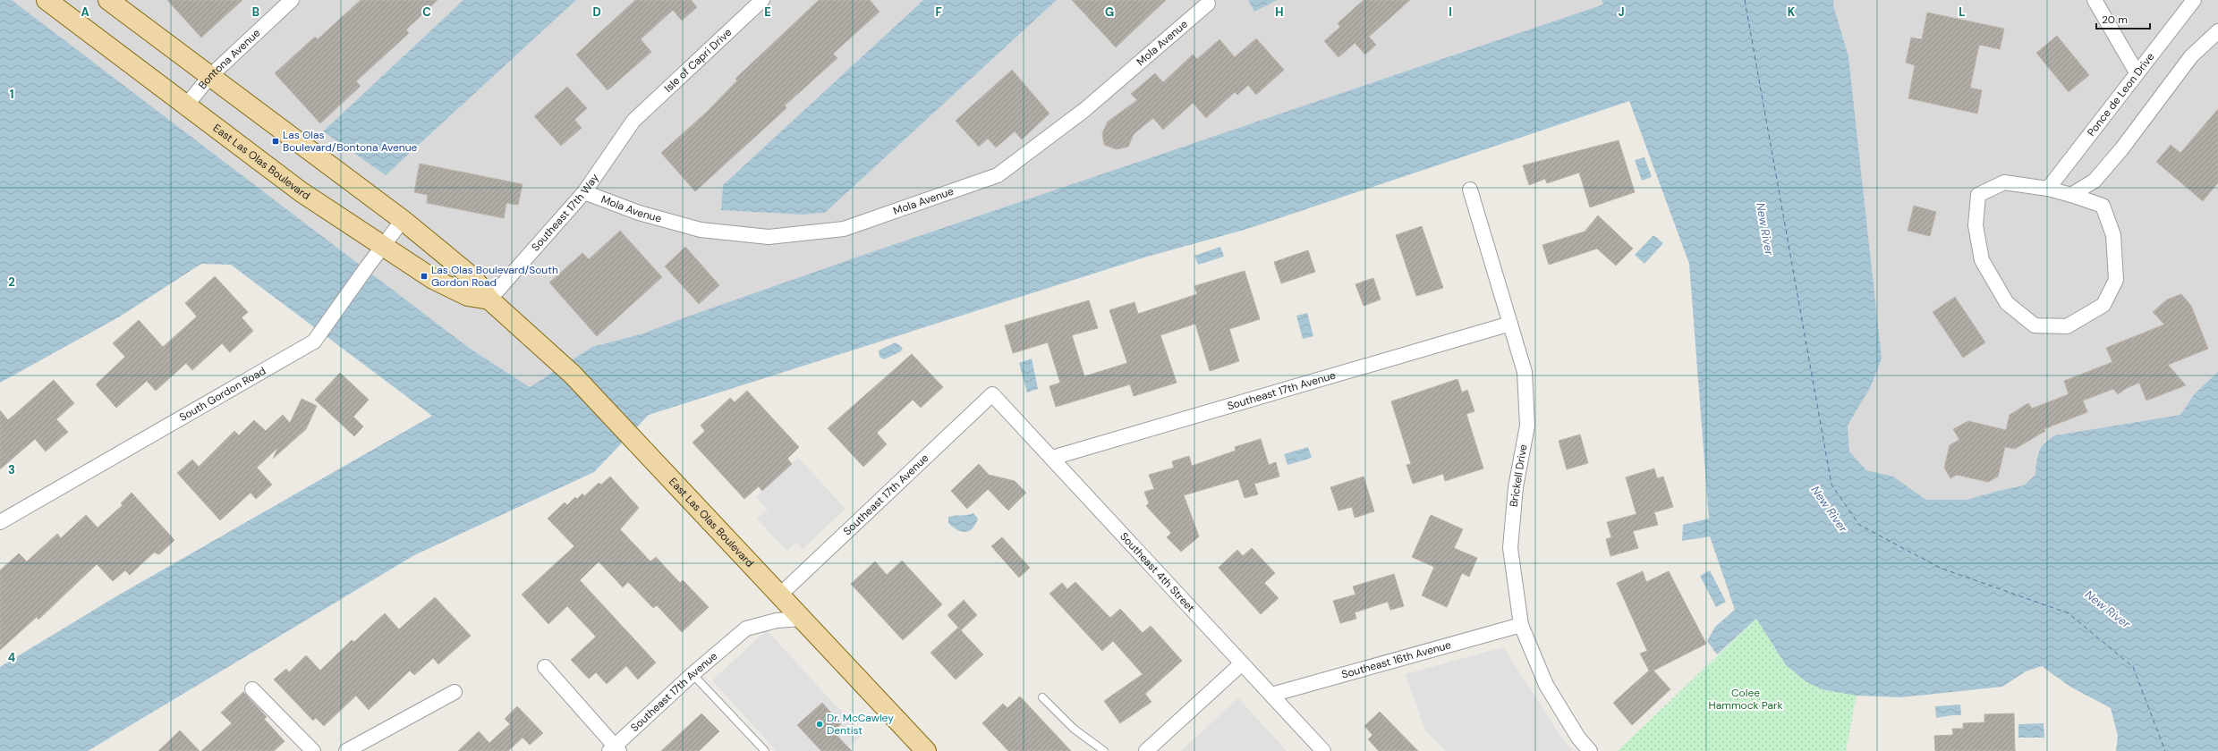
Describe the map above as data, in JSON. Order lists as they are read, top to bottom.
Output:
{
  "streets": {
    "main road": ["East Las Olas Boulevard"],
    "street": [
      "Mola Avenue",
      "Bontona Avenue",
      "Isle of Capri Drive",
      "Ponce de Leon Drive",
      "Southeast 17th Way",
      "Southeast 17th Avenue",
      "South Gordon Road",
      "Brickell Drive",
      "Southeast 4th Street",
      "Southeast 16th Avenue"
    ]
  },
  "crossings": [
    ["Mola Avenue", "Southeast 17th Way"],
    ["Bontona Avenue", "East Las Olas Boulevard"],
    ["Isle of Capri Drive", "Southeast 17th Way"],
    ["East Las Olas Boulevard", "Southeast 17th Way"],
    ["East Las Olas Boulevard", "Southeast 17th Avenue"],
    ["East Las Olas Boulevard", "South Gordon Road"],
    ["Southeast 17th Avenue", "Brickell Drive"],
    ["Southeast 17th Avenue", "Southeast 4th Street"],
    ["Brickell Drive", "Southeast 16th Avenue"],
    ["Southeast 4th Street", "Southeast 16th Avenue"]
  ],
  "water": ["New River"],
  "parks": ["Colee Hammock Park"],
  "places": {
    "transit": ["Las Olas Boulevard/Bontona Avenue", "Las Olas Boulevard/South Gordon Road"],
    "other": ["Dr. McCawley Dentist"]
  },
  "scale_bar": "20 m",
  "grid": {
    "columns": [
      "A",
      "B",
      "C",
      "D",
      "E",
      "F",
      "G",
      "H",
      "I",
      "J",
      "K",
      "L"
    ],
    "rows": [
      "1",
      "2",
      "3",
      "4"
    ]
  }
}
